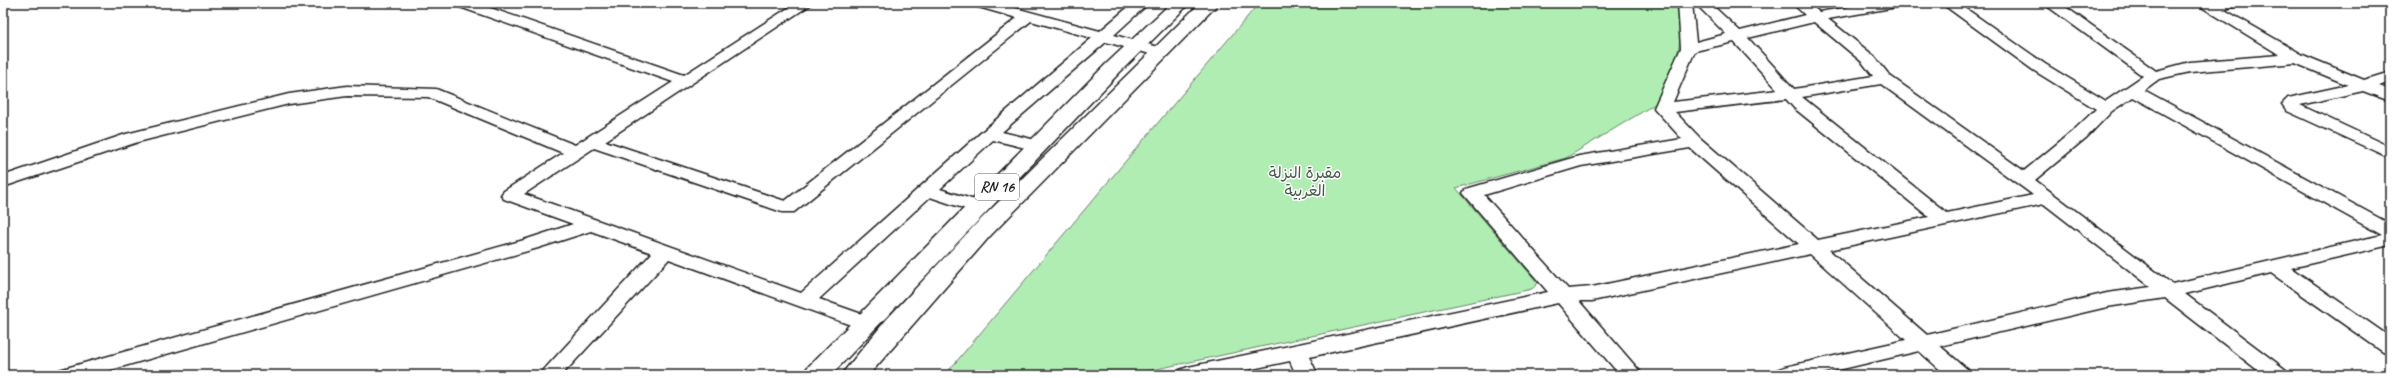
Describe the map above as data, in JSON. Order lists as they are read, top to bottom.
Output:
{
  "streets": {
    "main road": ["RN 16"]
  },
  "parks": ["مقبرة النزلة الغربية"]
}
